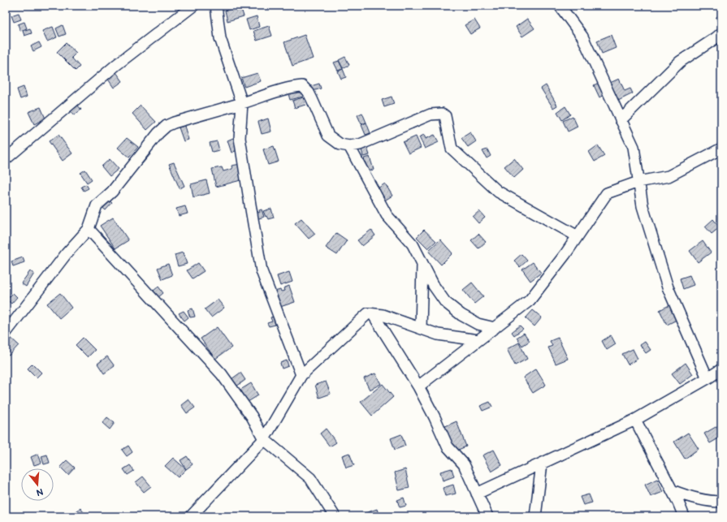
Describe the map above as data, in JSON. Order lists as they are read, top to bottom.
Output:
{
  "north": "bottom"
}
